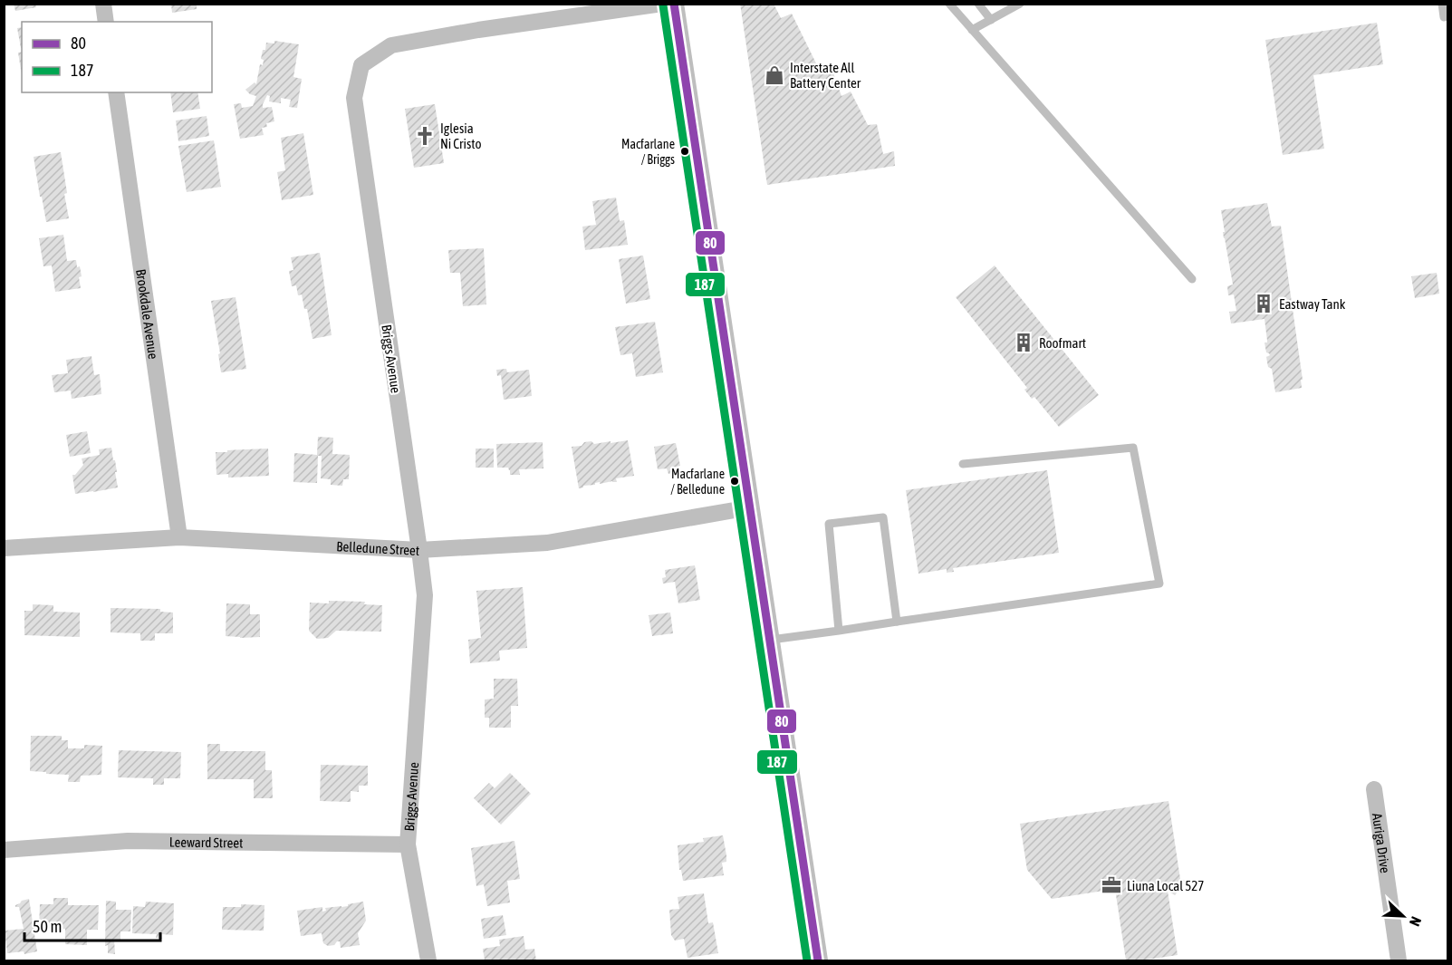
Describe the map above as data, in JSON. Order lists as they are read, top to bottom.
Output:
{
  "streets": {
    "street": [
      "Brookdale Avenue",
      "Briggs Avenue",
      "Belledune Street",
      "Leeward Street",
      "Auriga Drive"
    ]
  },
  "crossings": [
    ["Brookdale Avenue", "Belledune Street"],
    ["Briggs Avenue", "Belledune Street"],
    ["Briggs Avenue", "Leeward Street"]
  ],
  "places": {
    "shop": ["Interstate All Battery Center"],
    "church": ["Iglesia Ni Cristo"],
    "other": ["Macfarlane / Briggs", "Macfarlane / Belledune"],
    "building": ["Eastway Tank", "Roofmart"],
    "office": ["Liuna Local 527"]
  },
  "lines": ["transit line 80", "transit line 187"],
  "legend": ["80", "187"],
  "scale_bar": "50 m",
  "north": "bottom right"
}
